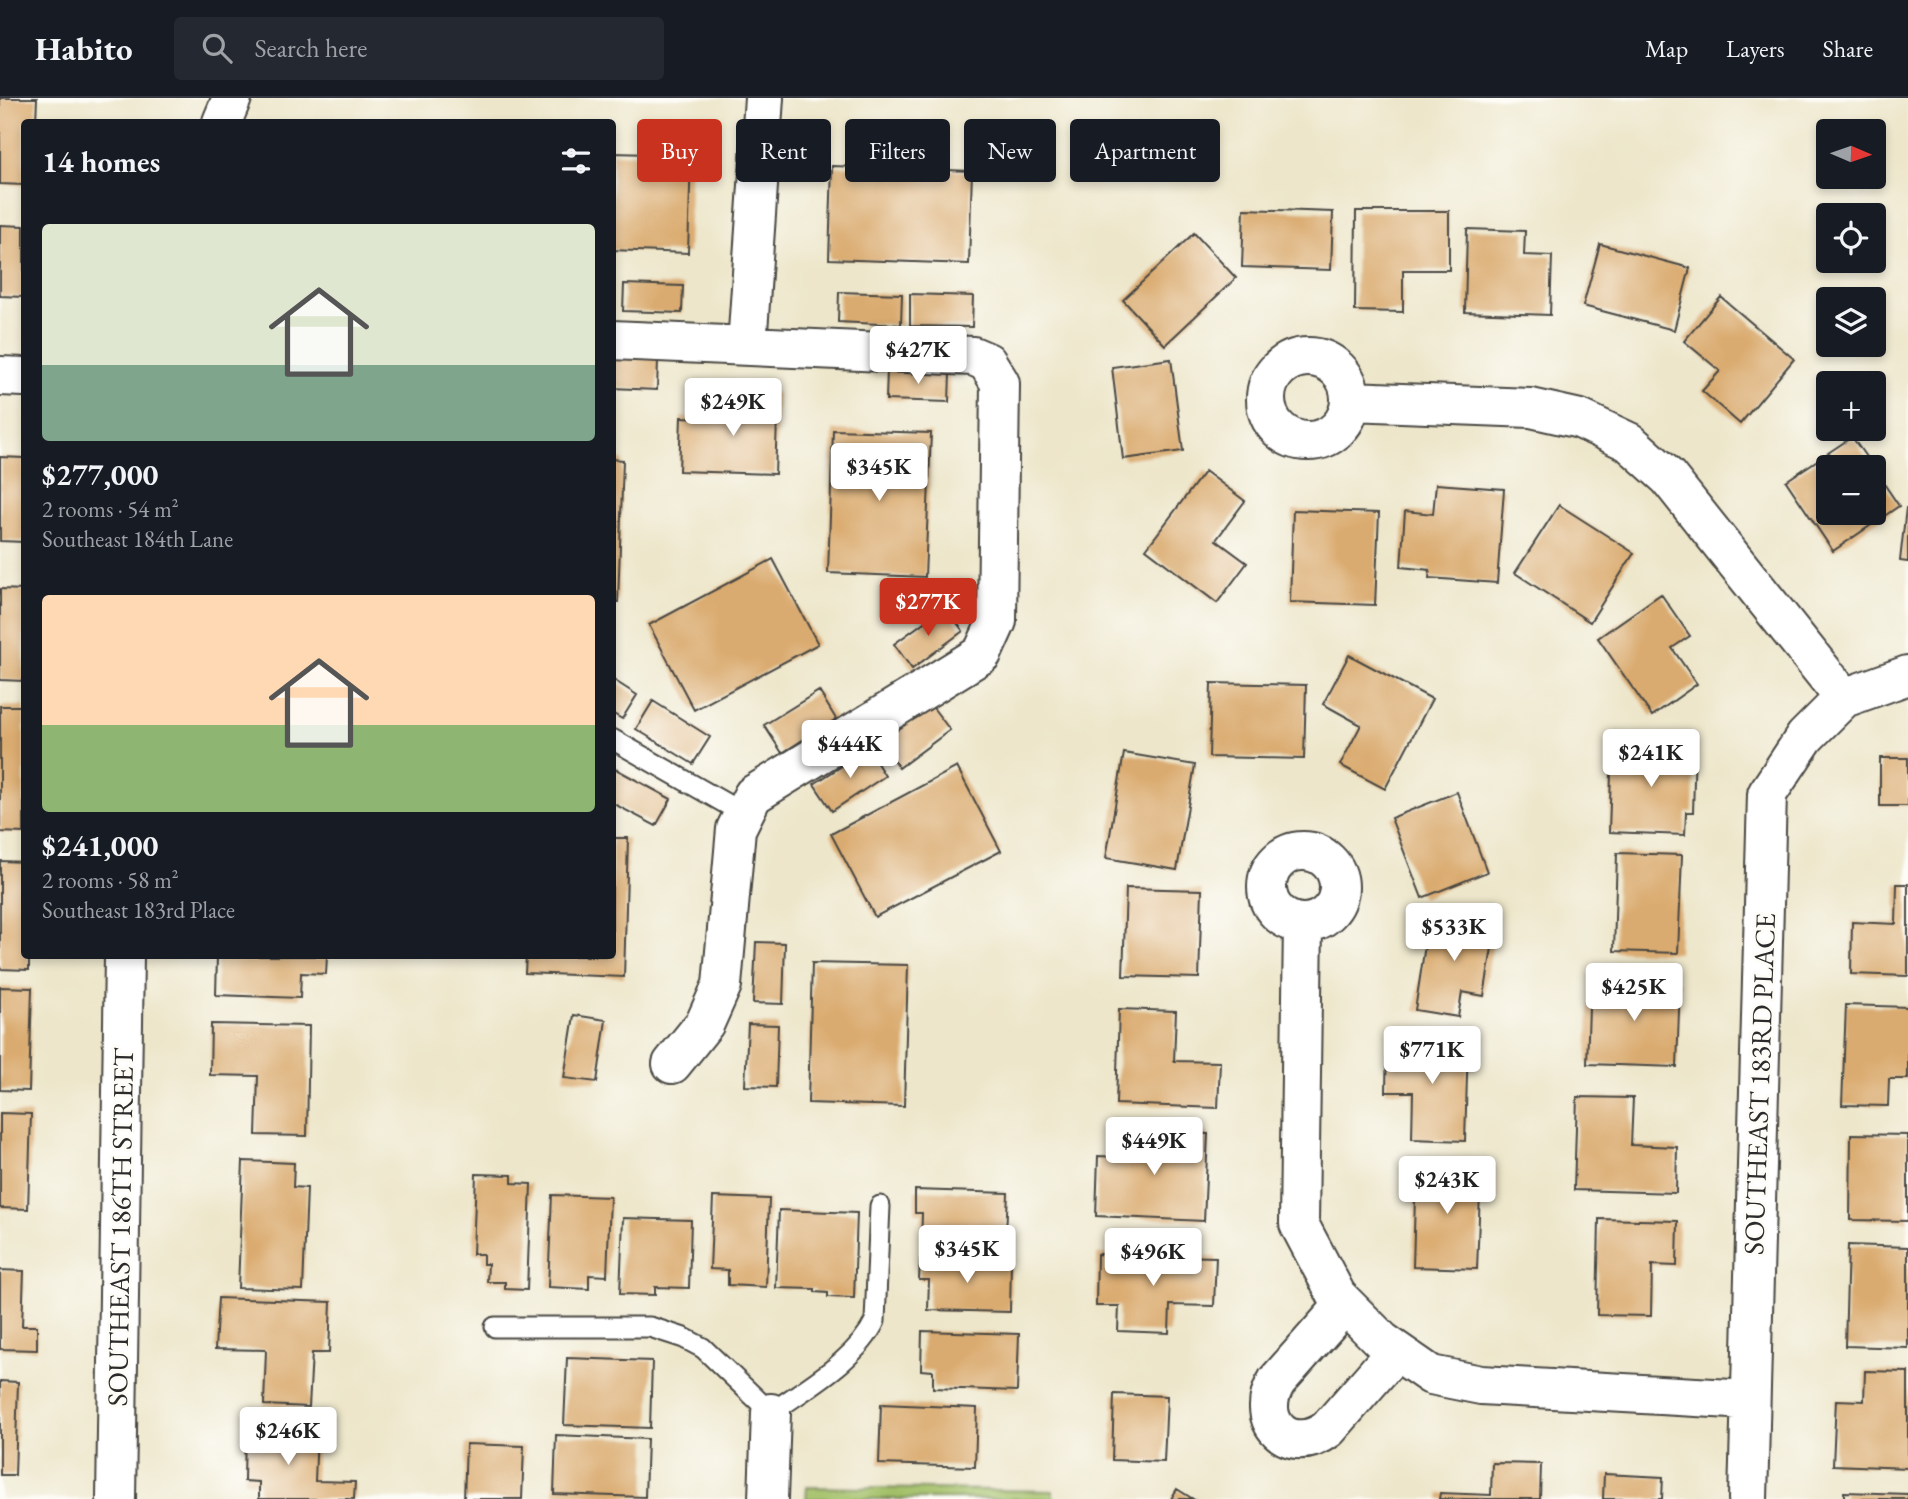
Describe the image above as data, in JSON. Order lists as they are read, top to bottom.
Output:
{
  "streets": {
    "street": ["SOUTHEAST 183RD PLACE", "SOUTHEAST 186TH STREET"]
  },
  "north": "right",
  "page": {
    "header": "Habito",
    "search": "Search here",
    "nav": ["Map", "Layers", "Share"],
    "map_buttons": ["+", "−"],
    "chip": [
      "Buy",
      "Rent",
      "Filters",
      "New",
      "Apartment"
    ],
    "heading": "14 homes",
    "list": [
      {
        "name": "$277,000",
        "note": "2 rooms · 54 m² · Southeast 184th Lane"
      },
      {
        "name": "$241,000",
        "note": "2 rooms · 58 m² · Southeast 183rd Place"
      }
    ],
    "price": [
      "$427K",
      "$249K",
      "$345K",
      "$277K",
      "$444K",
      "$241K",
      "$533K",
      "$425K",
      "$771K",
      "$449K",
      "$243K",
      "$345K",
      "$496K",
      "$246K"
    ]
  }
}
